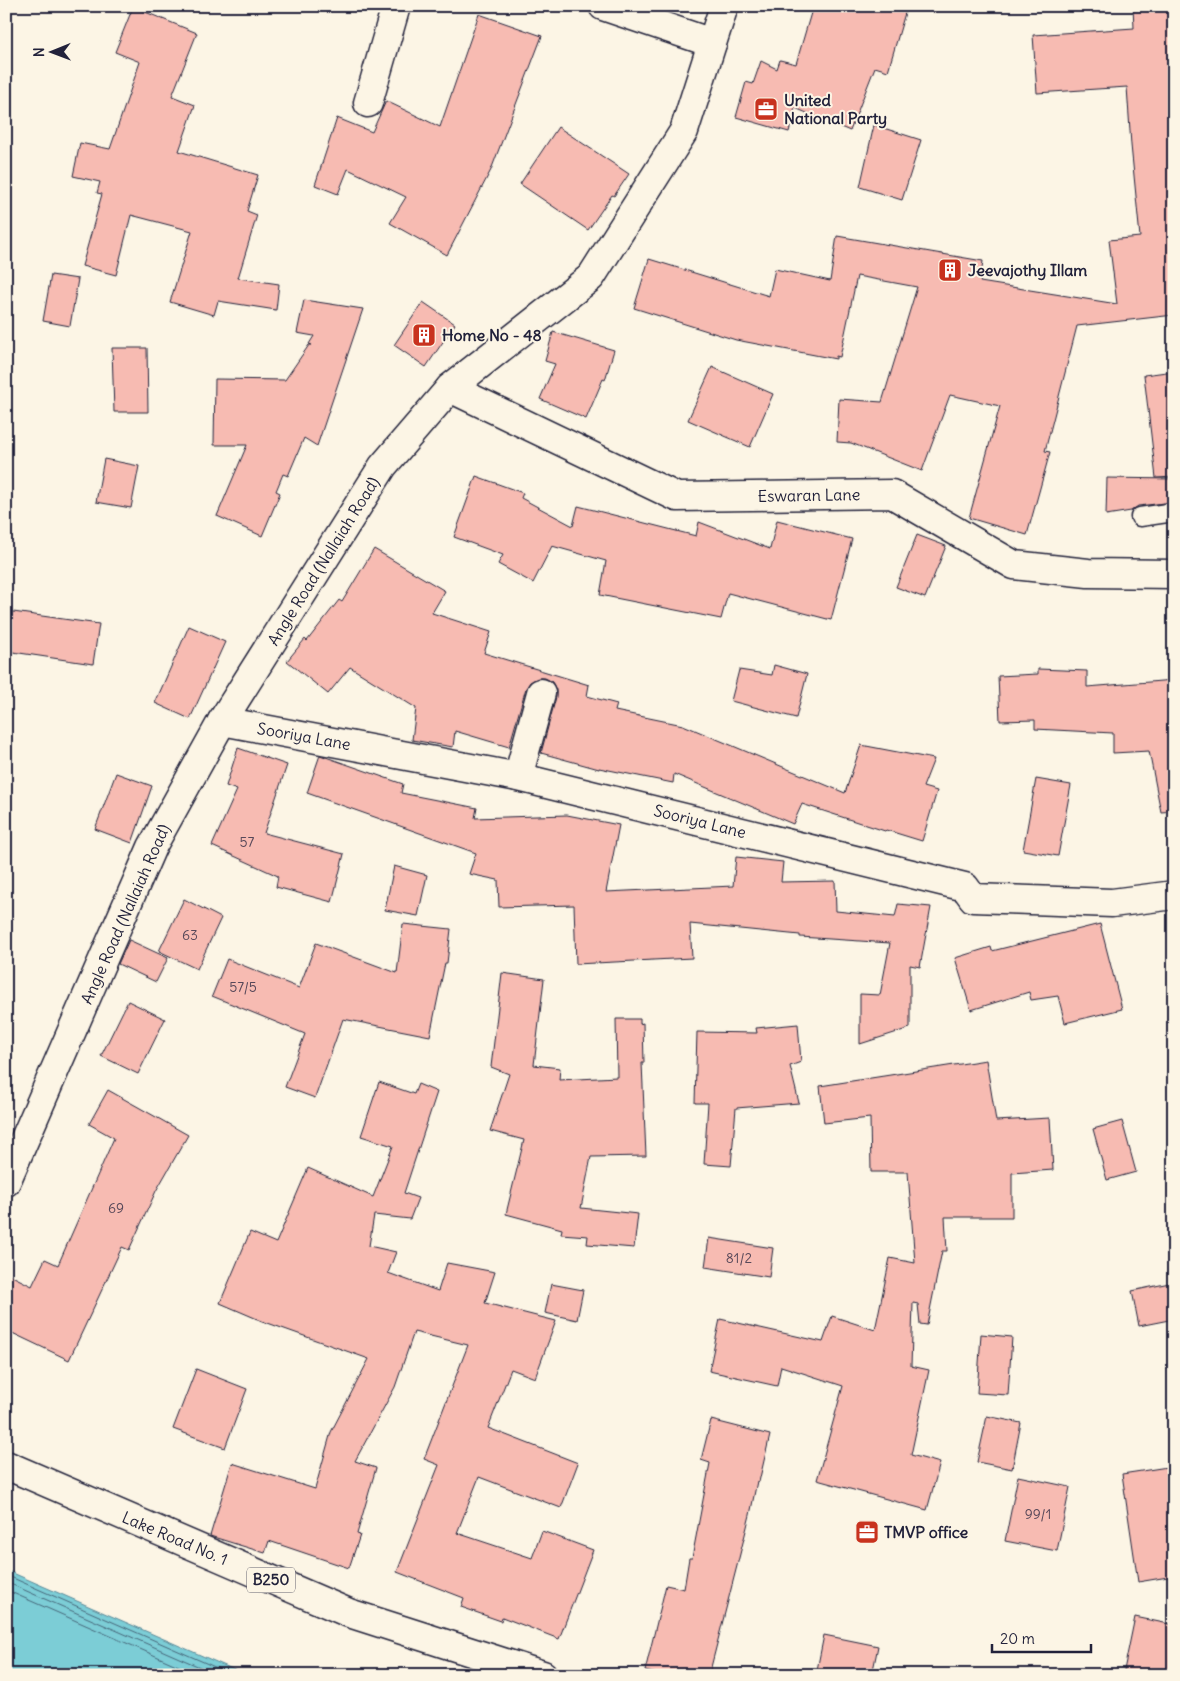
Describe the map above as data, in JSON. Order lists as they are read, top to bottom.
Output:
{
  "streets": {
    "street": [
      "Eswaran Lane",
      "Angle Road (Nallaiah Road)",
      "Sooriya Lane",
      "Lake Road No. 1",
      "B250"
    ]
  },
  "crossings": [
    ["Eswaran Lane", "Angle Road (Nallaiah Road)"],
    ["Angle Road (Nallaiah Road)", "Sooriya Lane"]
  ],
  "places": {
    "office": ["United National Party", "TMVP office"],
    "building": ["Jeevajothy Illam", "Home No - 48"]
  },
  "house_numbers": [
    "57",
    "63",
    "57/5",
    "69",
    "81/2",
    "99/1"
  ],
  "scale_bar": "20 m",
  "north": "left"
}
